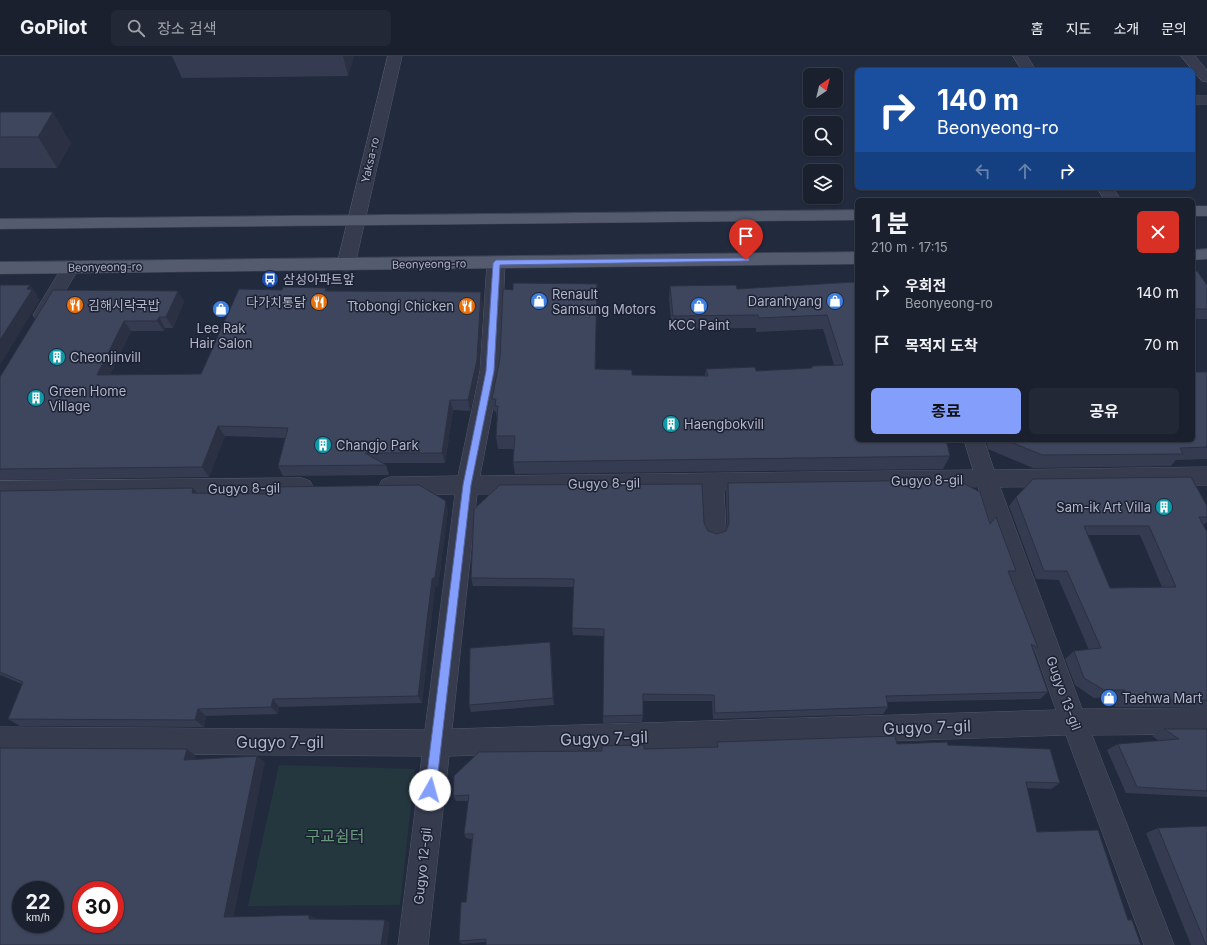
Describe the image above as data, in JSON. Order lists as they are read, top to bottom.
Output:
{
  "streets": {
    "main road": ["Beonyeong-ro"],
    "street": [
      "Yaksa-ro",
      "Gugyo 8-gil",
      "Gugyo 13-gil",
      "Gugyo 7-gil",
      "Gugyo 12-gil"
    ]
  },
  "crossings": [
    ["Yaksa-ro", "Beonyeong-ro"],
    ["Beonyeong-ro", "Gugyo 12-gil"],
    ["Gugyo 8-gil", "Gugyo 13-gil"],
    ["Gugyo 8-gil", "Gugyo 12-gil"],
    ["Gugyo 13-gil", "Gugyo 7-gil"],
    ["Gugyo 7-gil", "Gugyo 12-gil"]
  ],
  "parks": ["구교쉼터"],
  "places": {
    "bus stop": ["삼성아파트앞"],
    "shop": [
      "Renault Samsung Motors",
      "Daranhyang",
      "KCC Paint",
      "Lee Rak Hair Salon",
      "Taehwa Mart"
    ],
    "restaurant": ["다가치통닭", "김해시락국밥", "Ttobongi Chicken"],
    "building": [
      "Cheonjinvill",
      "Green Home Village",
      "Haengbokvill",
      "Changjo Park",
      "Sam-ik Art Villa"
    ]
  },
  "north": "top right",
  "page": {
    "header": "GoPilot",
    "search": "장소 검색",
    "nav": [
      "홈",
      "지도",
      "소개",
      "문의"
    ],
    "turn": ["140 m", "Beonyeong-ro"],
    "heading": ["1 분", "210 m · 17:15"],
    "list": [
      {
        "name": "우회전",
        "note": "Beonyeong-ro",
        "value": "140 m"
      },
      {
        "name": "목적지 도착",
        "value": "70 m"
      }
    ],
    "buttons": ["종료", "공유"],
    "speed": "22 km/h",
    "limit": "30"
  }
}
